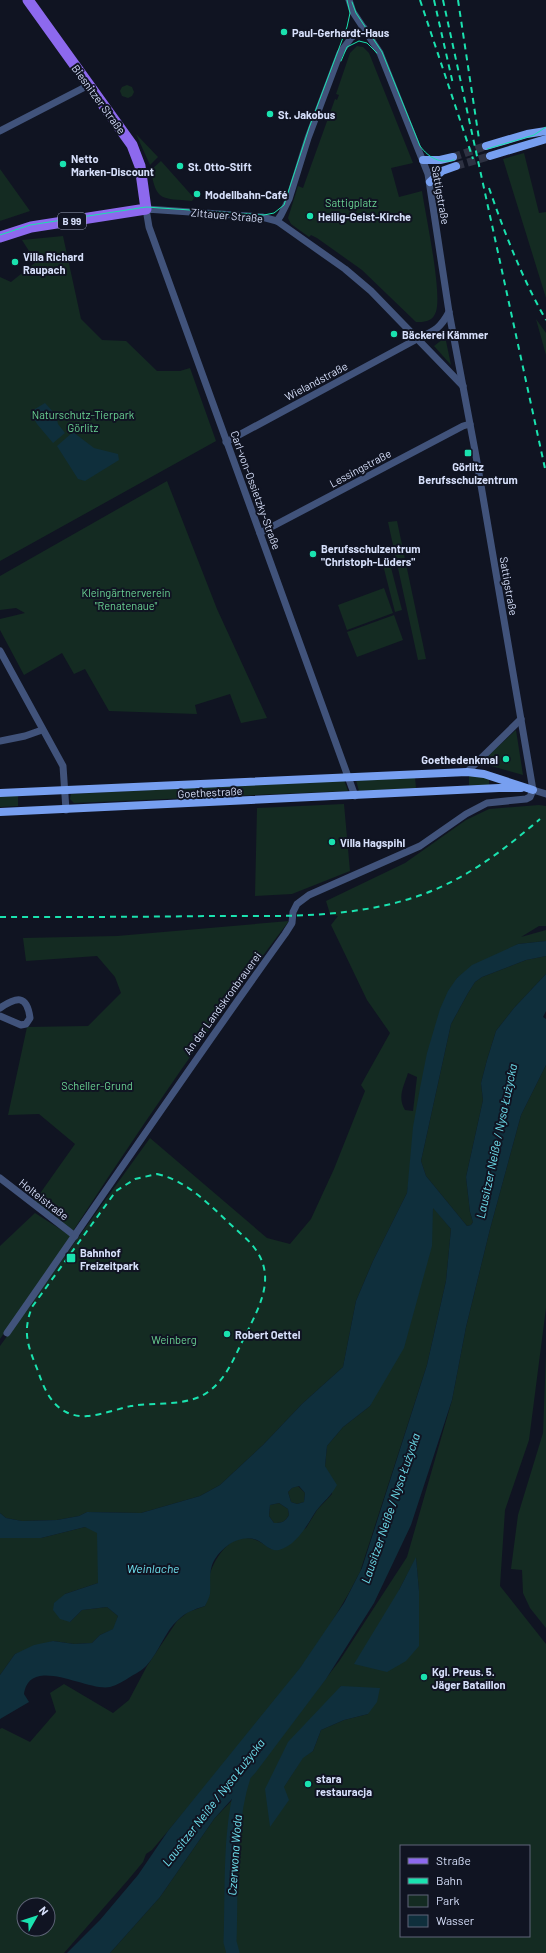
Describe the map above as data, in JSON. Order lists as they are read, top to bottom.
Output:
{
  "streets": {
    "main road": ["Biesnitzer Straße", "Zittauer Straße", "B 99"],
    "street": [
      "Sattigstraße",
      "Wielandstraße",
      "Lessingstraße",
      "Carl-von-Ossietzky-Straße",
      "Goethestraße",
      "An der Landskronbrauerei",
      "Holteistraße"
    ]
  },
  "crossings": [
    ["Biesnitzer Straße", "Zittauer Straße"],
    ["Biesnitzer Straße", "Carl-von-Ossietzky-Straße"],
    ["Sattigstraße", "Lessingstraße"],
    ["Sattigstraße", "Goethestraße"],
    ["Sattigstraße", "An der Landskronbrauerei"],
    ["Zittauer Straße", "Wielandstraße"],
    ["Zittauer Straße", "Carl-von-Ossietzky-Straße"],
    ["Wielandstraße", "Carl-von-Ossietzky-Straße"],
    ["Lessingstraße", "Carl-von-Ossietzky-Straße"],
    ["Carl-von-Ossietzky-Straße", "Goethestraße"],
    ["Goethestraße", "An der Landskronbrauerei"],
    ["An der Landskronbrauerei", "Holteistraße"]
  ],
  "water": ["Lausitzer Neiße / Nysa Łużycka", "Weinlache", "Czerwona Woda"],
  "parks": [
    "Sattigplatz",
    "Naturschutz-Tierpark Görlitz",
    "Kleingärtnerverein \"Renatenaue\"",
    "Scheller-Grund",
    "Weinberg"
  ],
  "places": {
    "other": [
      "Paul-Gerhardt-Haus",
      "St. Jakobus",
      "Netto Marken-Discount",
      "St. Otto-Stift",
      "Modellbahn-Café",
      "Heilig-Geist-Kirche",
      "Villa Richard Raupach",
      "Bäckerei Kämmer",
      "Berufsschulzentrum \"Christoph-Lüders\"",
      "Goethedenkmal",
      "Villa Hagspihl",
      "Robert Oettel",
      "Kgl. Preus. 5. Jäger Bataillon",
      "stara restauracja"
    ],
    "transit": ["Görlitz Berufsschulzentrum", "Bahnhof Freizeitpark"]
  },
  "legend": [
    "Straße",
    "Bahn",
    "Park",
    "Wasser"
  ],
  "north": "top right"
}
